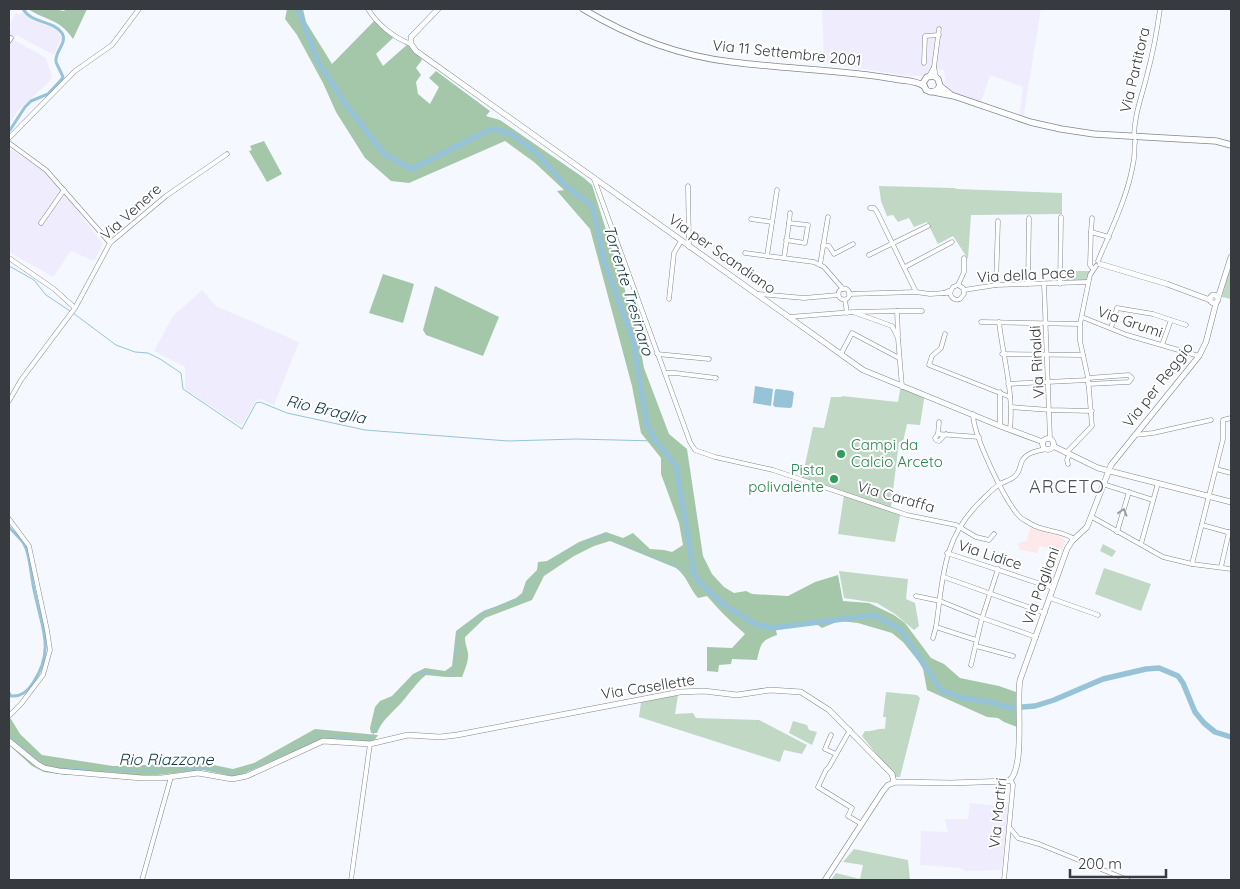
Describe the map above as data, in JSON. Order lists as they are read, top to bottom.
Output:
{
  "streets": {
    "main road": ["Via 11 Settembre 2001"],
    "street": [
      "Via Partitora",
      "Via Venere",
      "Via per Scandiano",
      "Via della Pace",
      "Via Grumi",
      "Via Rinaldi",
      "Via per Reggio",
      "Via Caraffa",
      "Via Lidice",
      "Via Pagliani",
      "Via Casellette",
      "Via Martiri"
    ]
  },
  "crossings": [
    ["Via 11 Settembre 2001", "Via Partitora"],
    ["Via Partitora", "Via della Pace"],
    ["Via Partitora", "Via Grumi"],
    ["Via per Scandiano", "Via Caraffa"],
    ["Via della Pace", "Via Rinaldi"],
    ["Via Grumi", "Via per Reggio"],
    ["Via per Reggio", "Via Pagliani"],
    ["Via Lidice", "Via Pagliani"],
    ["Via Pagliani", "Via Martiri"]
  ],
  "districts": ["ARCETO"],
  "water": ["Torrente Tresinaro", "Rio Braglia", "Rio Riazzone"],
  "places": ["Campi da Calcio Arceto", "Pista polivalente"],
  "scale_bar": "200 m"
}
